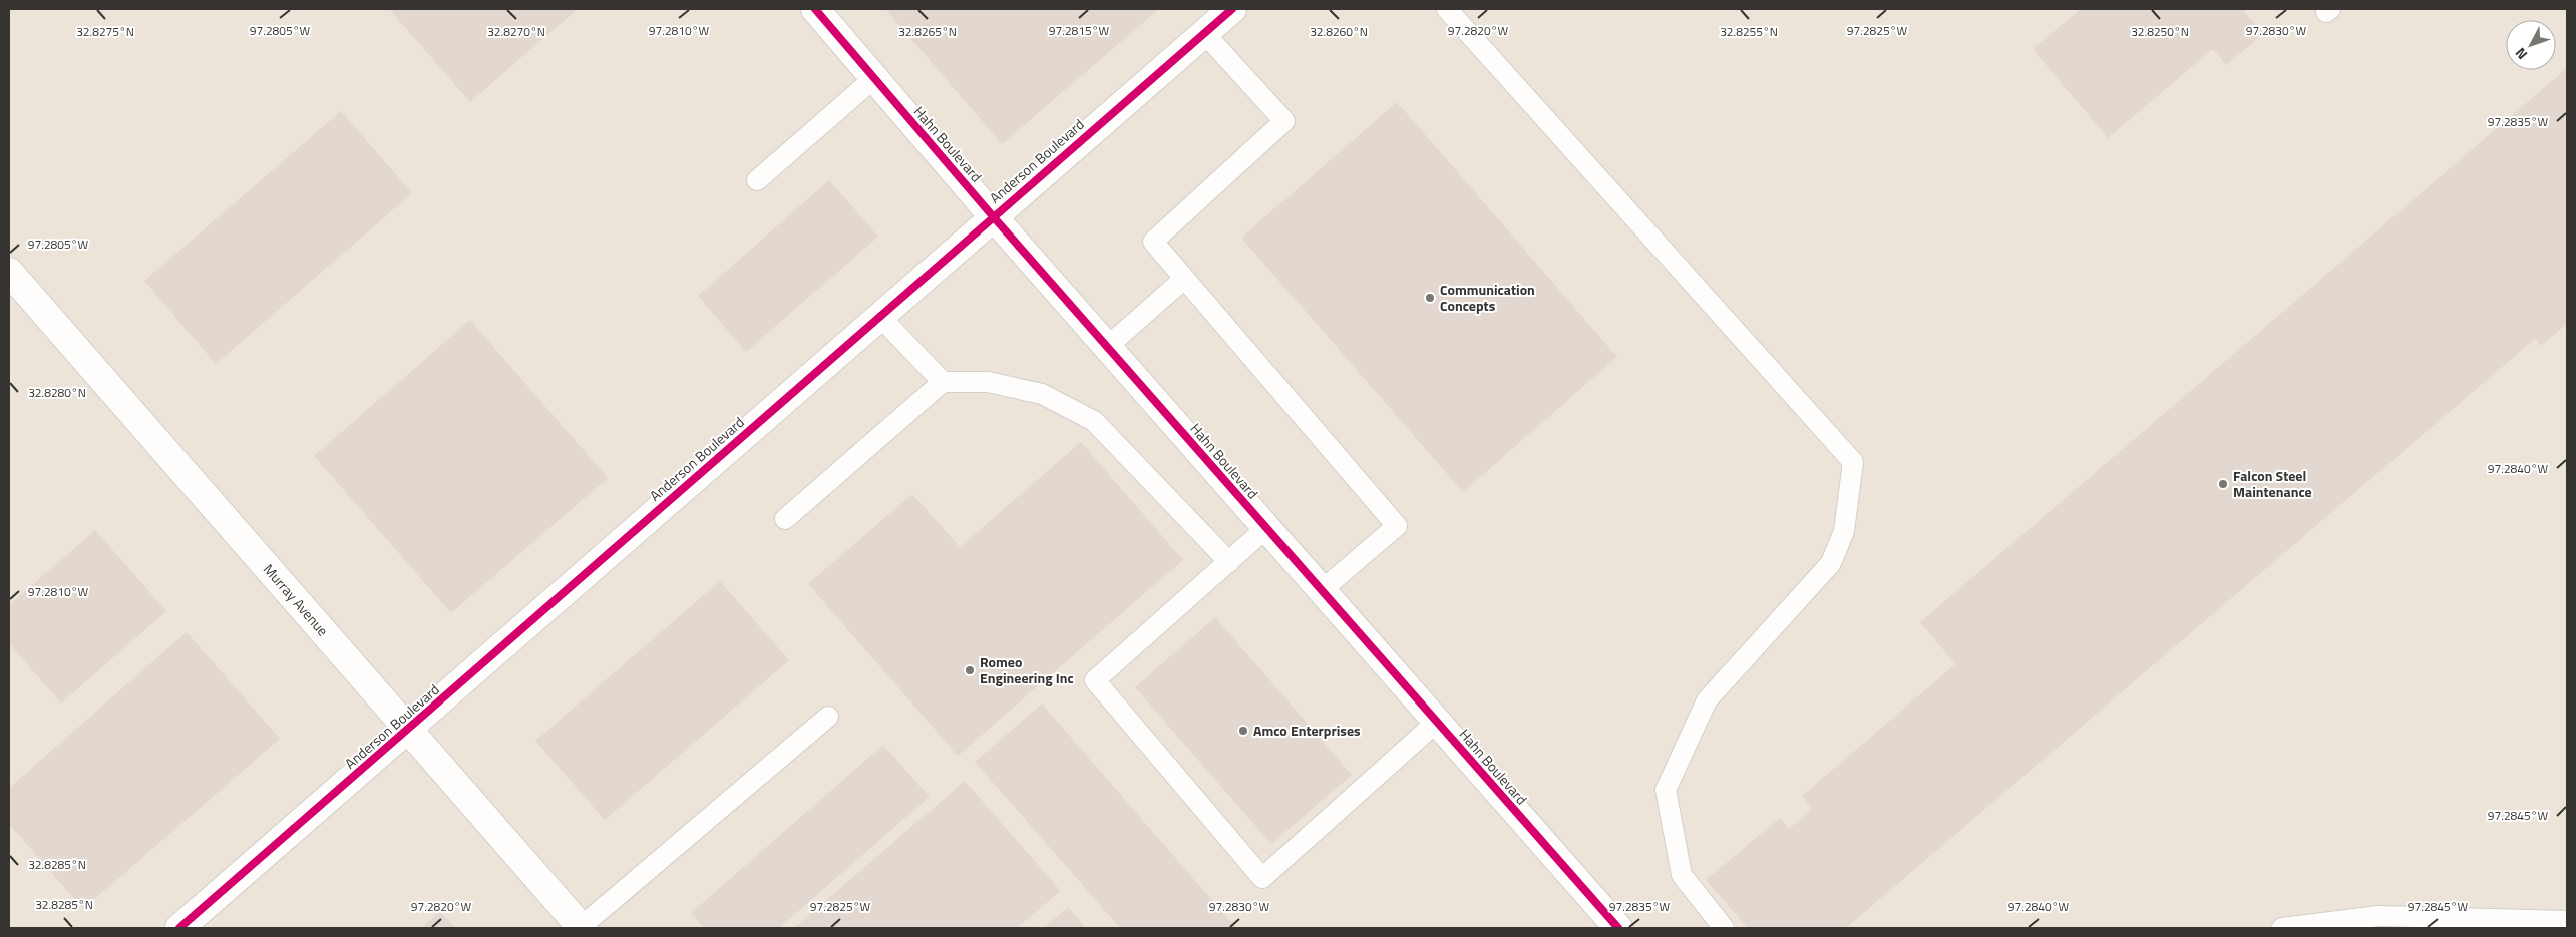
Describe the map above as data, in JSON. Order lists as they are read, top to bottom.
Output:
{
  "streets": {
    "street": ["Hahn Boulevard", "Anderson Boulevard", "Murray Avenue"]
  },
  "crossings": [
    ["Hahn Boulevard", "Anderson Boulevard"],
    ["Anderson Boulevard", "Murray Avenue"]
  ],
  "places": [
    "Communication Concepts",
    "Falcon Steel Maintenance",
    "Romeo Engineering Inc",
    "Amco Enterprises"
  ],
  "north": "bottom left",
  "coordinates": [
    "97.2805°W",
    "97.2810°W",
    "97.2815°W",
    "97.2820°W",
    "97.2825°W",
    "97.2830°W",
    "32.8275°N",
    "32.8270°N",
    "32.8265°N",
    "32.8260°N",
    "32.8255°N",
    "32.8250°N",
    "97.2835°W",
    "32.8280°N",
    "97.2840°W",
    "97.2845°W",
    "32.8285°N"
  ]
}
